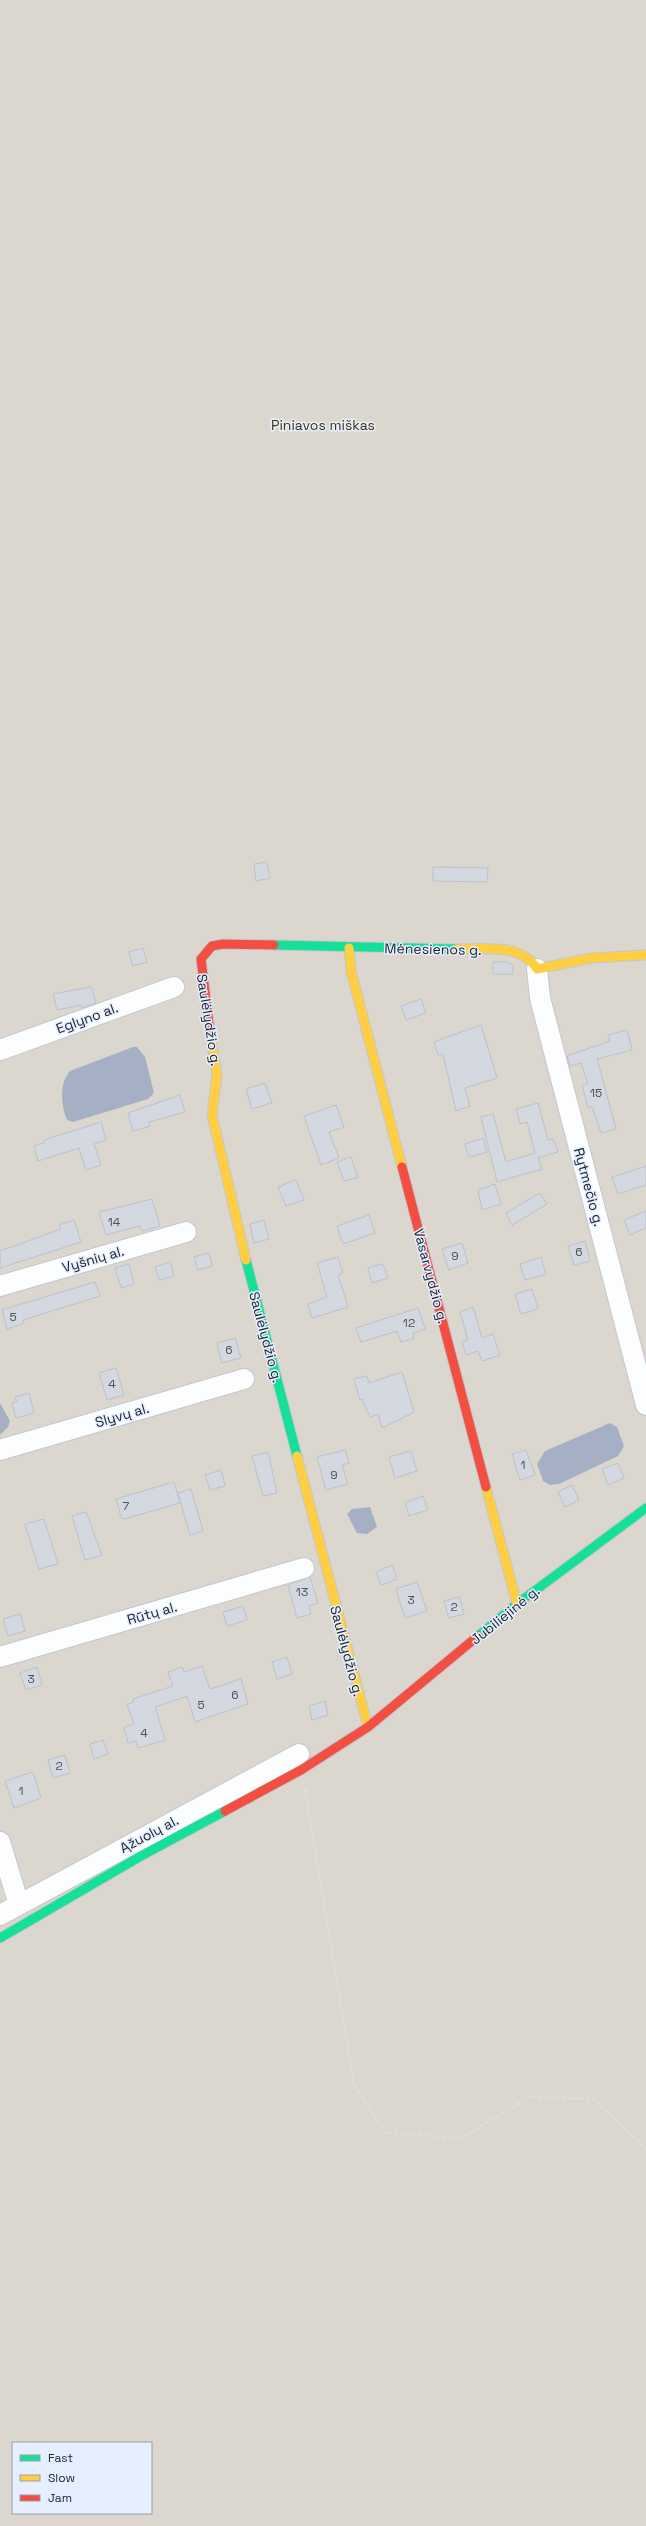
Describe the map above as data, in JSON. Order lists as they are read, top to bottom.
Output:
{
  "streets": {
    "street": [
      "Mėnesienos g.",
      "Eglyno al.",
      "Saulėlydžio g.",
      "Rytmečio g.",
      "Vyšnių al.",
      "Vasarvydžio g.",
      "Slyvų al.",
      "Rūtų al.",
      "Jubiliejinė g.",
      "Ąžuolų al."
    ]
  },
  "crossings": [
    ["Mėnesienos g.", "Saulėlydžio g."],
    ["Mėnesienos g.", "Rytmečio g."],
    ["Mėnesienos g.", "Vasarvydžio g."],
    ["Saulėlydžio g.", "Jubiliejinė g."],
    ["Vasarvydžio g.", "Jubiliejinė g."],
    ["Jubiliejinė g.", "Ąžuolų al."]
  ],
  "parks": ["Piniavos miškas"],
  "house_numbers": [
    "15",
    "14",
    "6",
    "9",
    "5",
    "12",
    "6",
    "4",
    "1",
    "9",
    "7",
    "13",
    "3",
    "2",
    "3",
    "6",
    "5",
    "4",
    "2",
    "1"
  ],
  "legend": ["Fast", "Slow", "Jam"]
}
